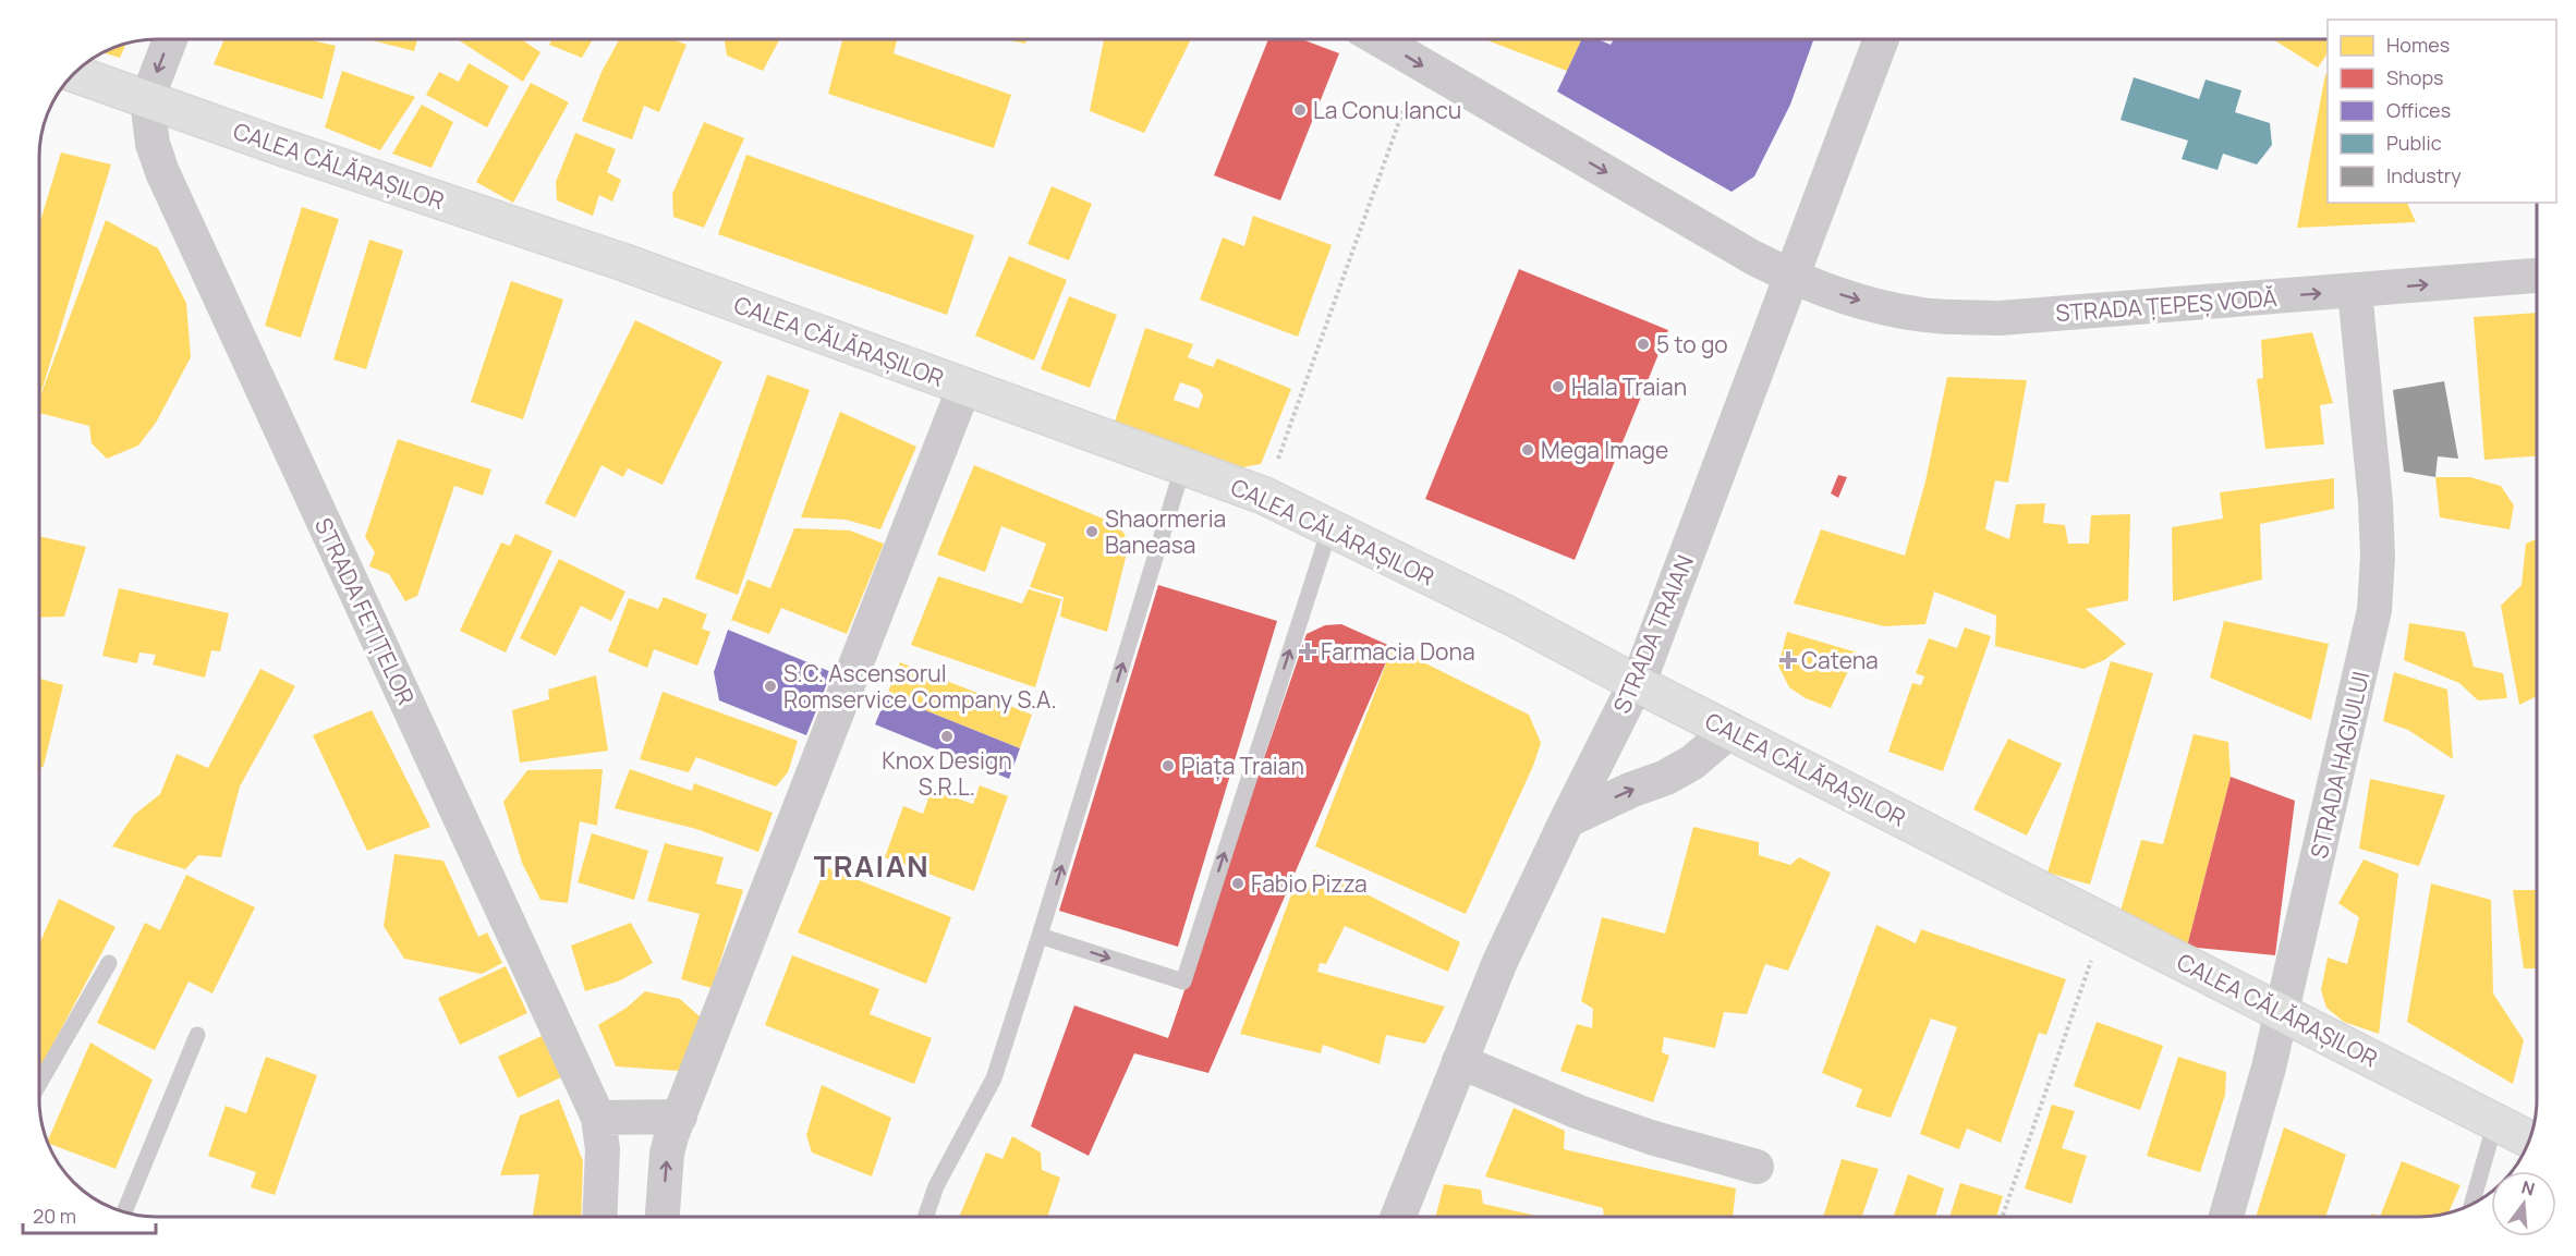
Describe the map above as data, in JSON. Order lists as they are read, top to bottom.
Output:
{
  "streets": {
    "main road": ["CALEA CĂLĂRAȘILOR"],
    "street": [
      "STRADA ȚEPEȘ VODĂ",
      "STRADA FETIȚELOR",
      "STRADA TRAIAN",
      "STRADA HAGIULUI"
    ]
  },
  "crossings": [
    ["CALEA CĂLĂRAȘILOR", "STRADA FETIȚELOR"],
    ["CALEA CĂLĂRAȘILOR", "STRADA TRAIAN"],
    ["CALEA CĂLĂRAȘILOR", "STRADA HAGIULUI"],
    ["STRADA ȚEPEȘ VODĂ", "STRADA TRAIAN"],
    ["STRADA ȚEPEȘ VODĂ", "STRADA HAGIULUI"]
  ],
  "one_way": ["STRADA ȚEPEȘ VODĂ"],
  "districts": ["TRAIAN"],
  "places": {
    "other": [
      "La Conu Iancu",
      "5 to go",
      "Hala Traian",
      "Mega Image",
      "Shaormeria Baneasa",
      "S.C. Ascensorul Romservice Company S.A.",
      "Knox Design S.R.L.",
      "Piața Traian",
      "Fabio Pizza"
    ],
    "health": ["Farmacia Dona", "Catena"]
  },
  "legend": [
    "Homes",
    "Shops",
    "Offices",
    "Public",
    "Industry"
  ],
  "scale_bar": "20 m",
  "north": "top"
}
